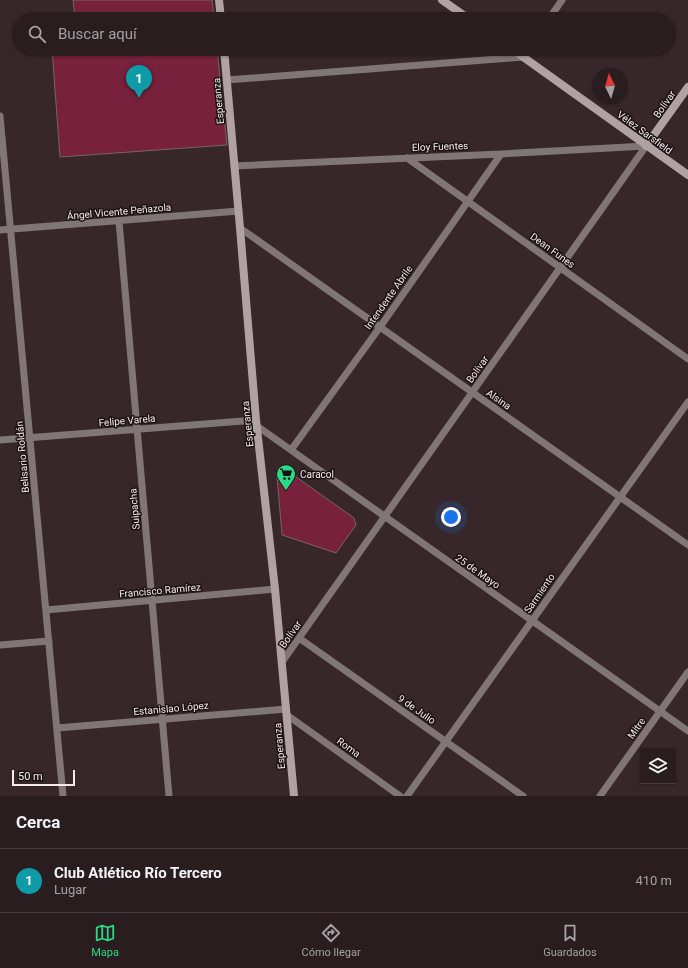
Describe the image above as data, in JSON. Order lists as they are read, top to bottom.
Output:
{
  "streets": {
    "main road": ["Esperanza", "Bolívar", "Vélez Sarsfield"],
    "street": [
      "Eloy Fuentes",
      "Ángel Vicente Peñazola",
      "Dean Funes",
      "Intendente Abrile",
      "Alsina",
      "Felipe Varela",
      "Belisario Roldán",
      "Suipacha",
      "25 de Mayo",
      "Francisco Ramírez",
      "Sarmiento",
      "Estanislao López",
      "9 de Julio",
      "Mitre",
      "Roma"
    ]
  },
  "crossings": [
    ["Esperanza", "Bolívar"],
    ["Esperanza", "Eloy Fuentes"],
    ["Esperanza", "Ángel Vicente Peñazola"],
    ["Esperanza", "Alsina"],
    ["Esperanza", "Felipe Varela"],
    ["Esperanza", "25 de Mayo"],
    ["Esperanza", "Francisco Ramírez"],
    ["Esperanza", "Estanislao López"],
    ["Esperanza", "Roma"],
    ["Bolívar", "Vélez Sarsfield"],
    ["Bolívar", "Eloy Fuentes"],
    ["Bolívar", "Dean Funes"],
    ["Bolívar", "Alsina"],
    ["Bolívar", "25 de Mayo"],
    ["Bolívar", "9 de Julio"],
    ["Vélez Sarsfield", "Eloy Fuentes"],
    ["Eloy Fuentes", "Dean Funes"],
    ["Eloy Fuentes", "Intendente Abrile"],
    ["Ángel Vicente Peñazola", "Belisario Roldán"],
    ["Ángel Vicente Peñazola", "Suipacha"],
    ["Dean Funes", "Intendente Abrile"],
    ["Intendente Abrile", "Alsina"],
    ["Intendente Abrile", "25 de Mayo"],
    ["Alsina", "Sarmiento"],
    ["Felipe Varela", "Belisario Roldán"],
    ["Felipe Varela", "Suipacha"],
    ["Felipe Varela", "25 de Mayo"],
    ["Belisario Roldán", "Francisco Ramírez"],
    ["Belisario Roldán", "Estanislao López"],
    ["Suipacha", "Francisco Ramírez"],
    ["Suipacha", "Estanislao López"],
    ["25 de Mayo", "Sarmiento"],
    ["25 de Mayo", "Mitre"],
    ["Sarmiento", "9 de Julio"],
    ["Estanislao López", "Roma"]
  ],
  "places": {
    "supermarket": ["Caracol"]
  },
  "scale_bar": "50 m",
  "north": "top",
  "page": {
    "search": "Buscar aquí",
    "pins": "1",
    "scale": "50 m",
    "heading": "Cerca",
    "list": [
      {
        "mark": "1",
        "name": "Club Atlético Río Tercero",
        "note": "Lugar",
        "value": "410 m"
      }
    ],
    "nav": ["Mapa", "Cómo llegar", "Guardados"]
  }
}
